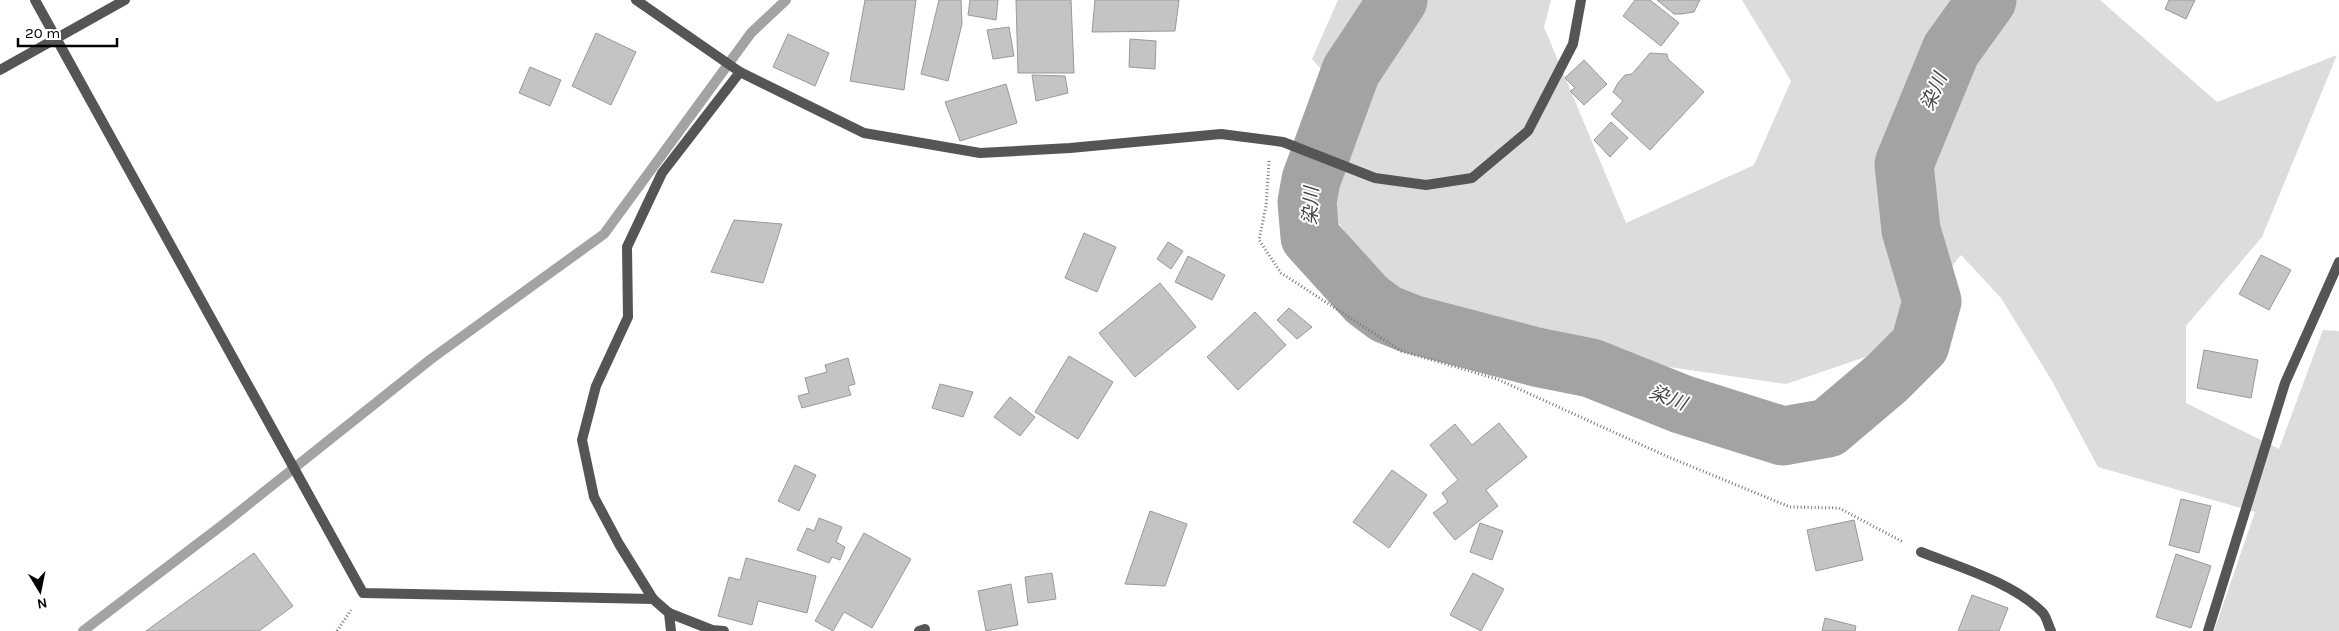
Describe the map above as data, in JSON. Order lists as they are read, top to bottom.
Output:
{
  "water": ["染川"],
  "scale_bar": "20 m",
  "north": "bottom"
}
